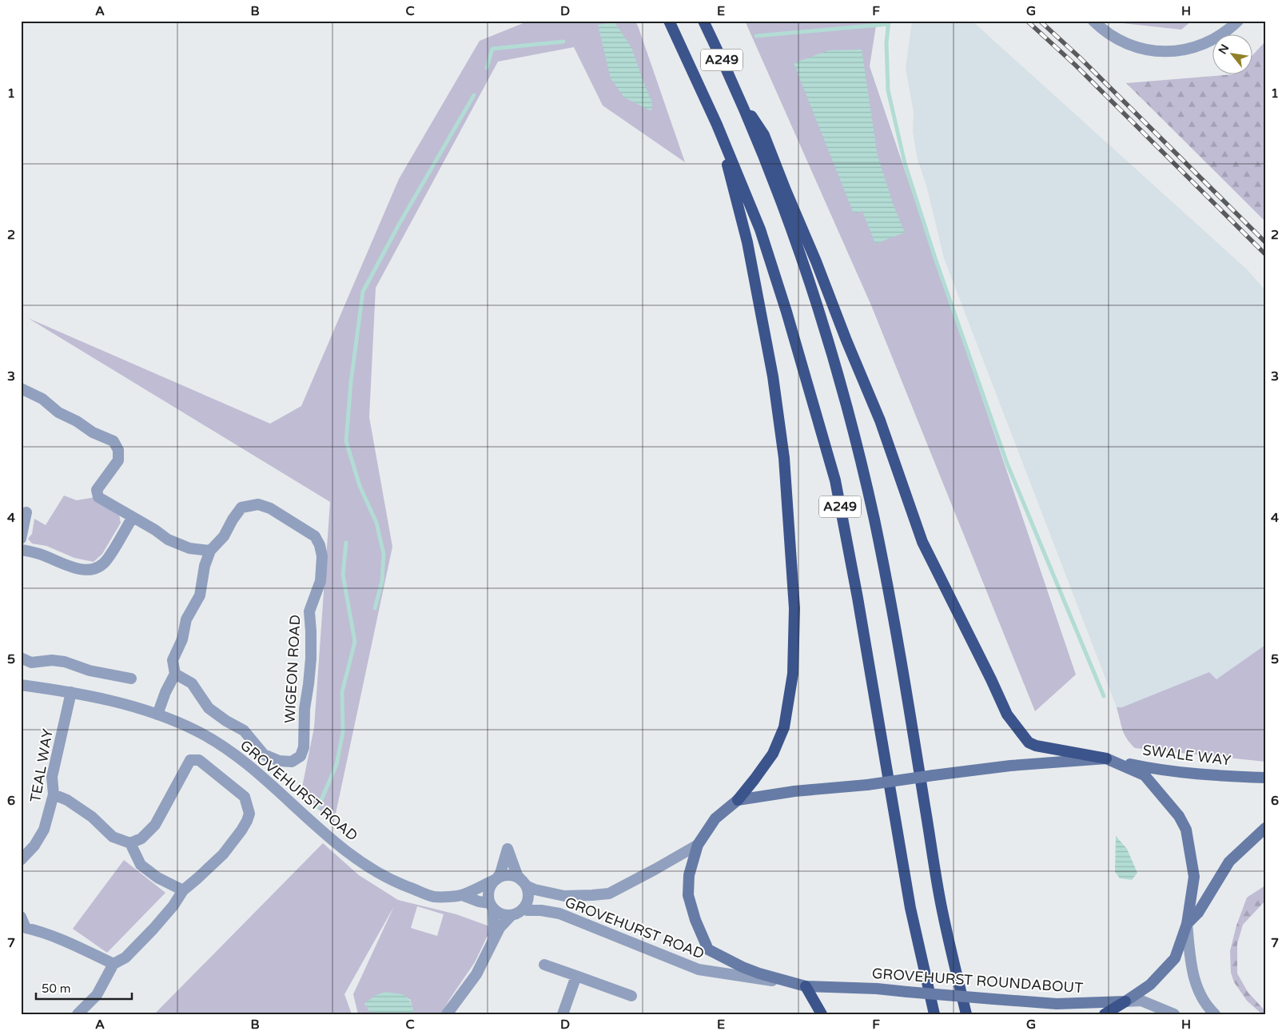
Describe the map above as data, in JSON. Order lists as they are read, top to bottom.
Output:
{
  "streets": {
    "highway": ["A249"],
    "main road": ["SWALE WAY", "GROVEHURST ROUNDABOUT"],
    "street": ["WIGEON ROAD", "TEAL WAY", "GROVEHURST ROAD"]
  },
  "crossings": [
    ["A249", "SWALE WAY"],
    ["A249", "GROVEHURST ROUNDABOUT"],
    ["TEAL WAY", "GROVEHURST ROAD"],
    ["GROVEHURST ROAD", "GROVEHURST ROUNDABOUT"]
  ],
  "scale_bar": "50 m",
  "north": "top left",
  "grid": {
    "columns": [
      "A",
      "B",
      "C",
      "D",
      "E",
      "F",
      "G",
      "H"
    ],
    "rows": [
      "1",
      "2",
      "3",
      "4",
      "5",
      "6",
      "7"
    ]
  }
}
